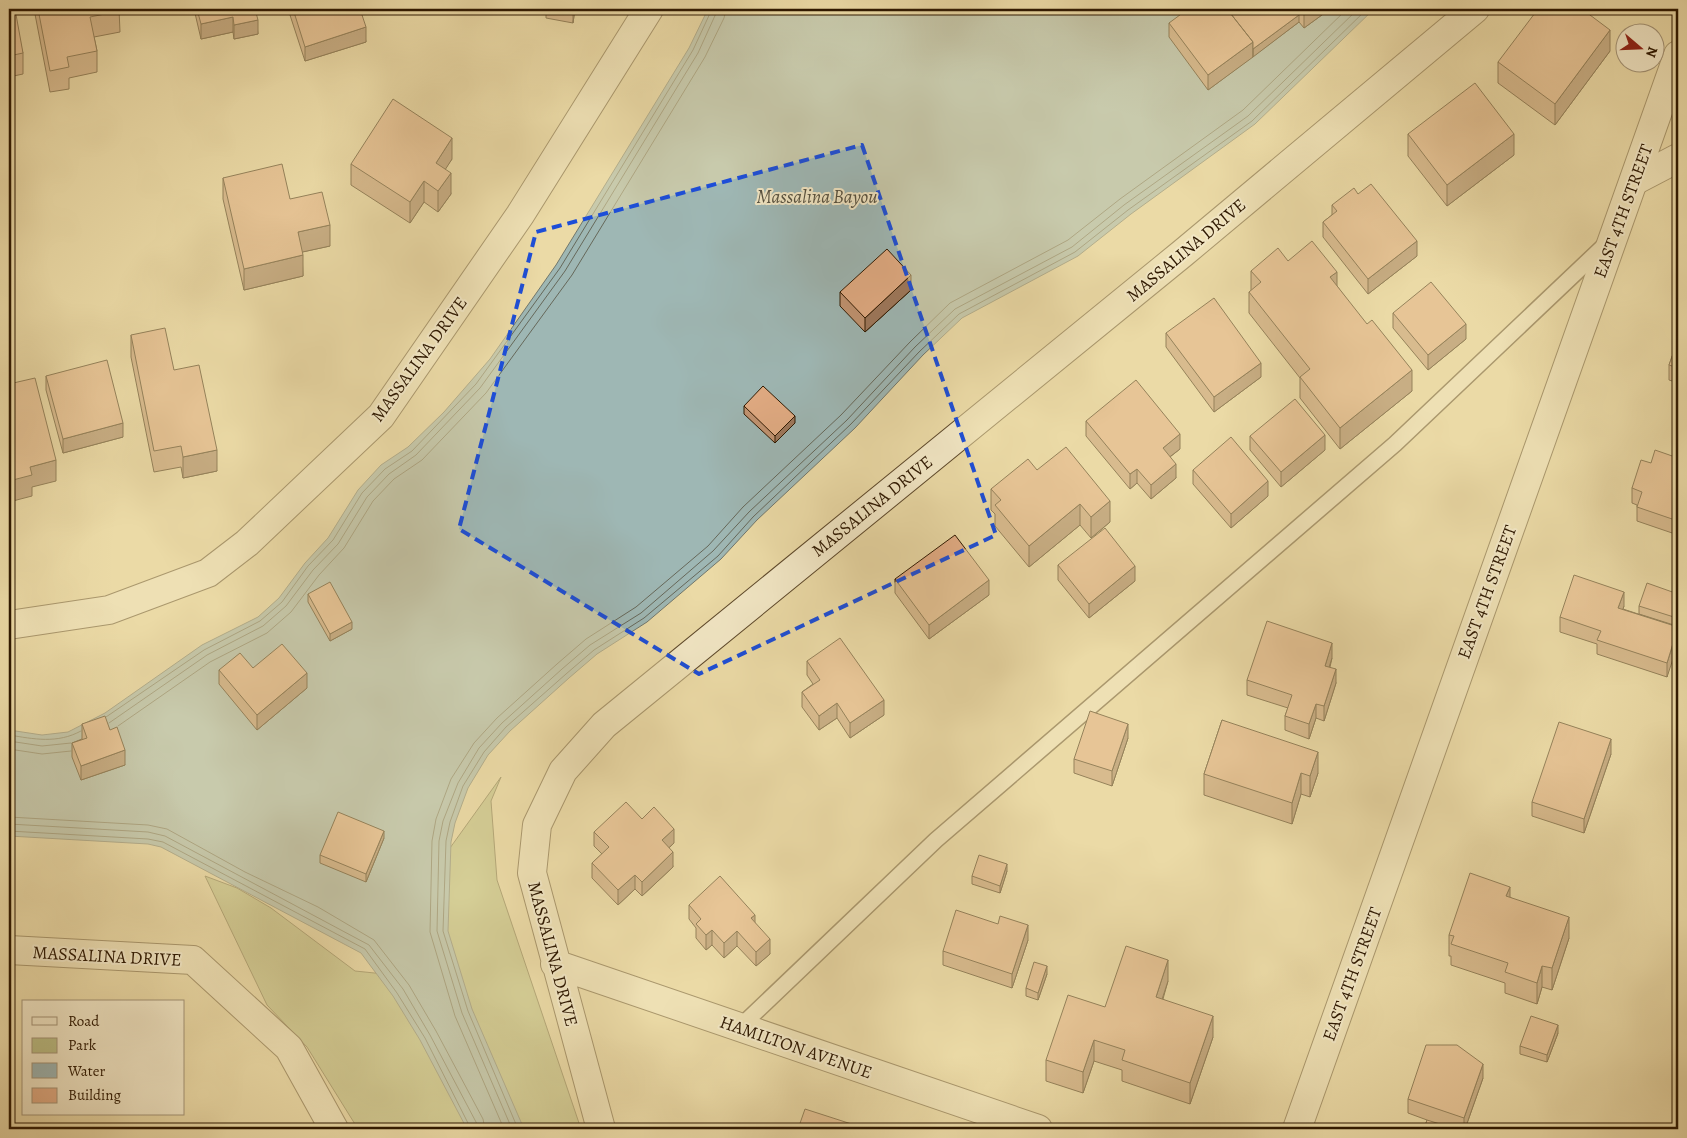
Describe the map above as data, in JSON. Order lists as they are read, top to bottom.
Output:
{
  "streets": {
    "street": ["EAST 4TH STREET", "MASSALINA DRIVE", "HAMILTON AVENUE"]
  },
  "crossings": [
    ["MASSALINA DRIVE", "HAMILTON AVENUE"]
  ],
  "water": ["Massalina Bayou"],
  "legend": [
    "Road",
    "Park",
    "Water",
    "Building"
  ],
  "north": "right"
}
